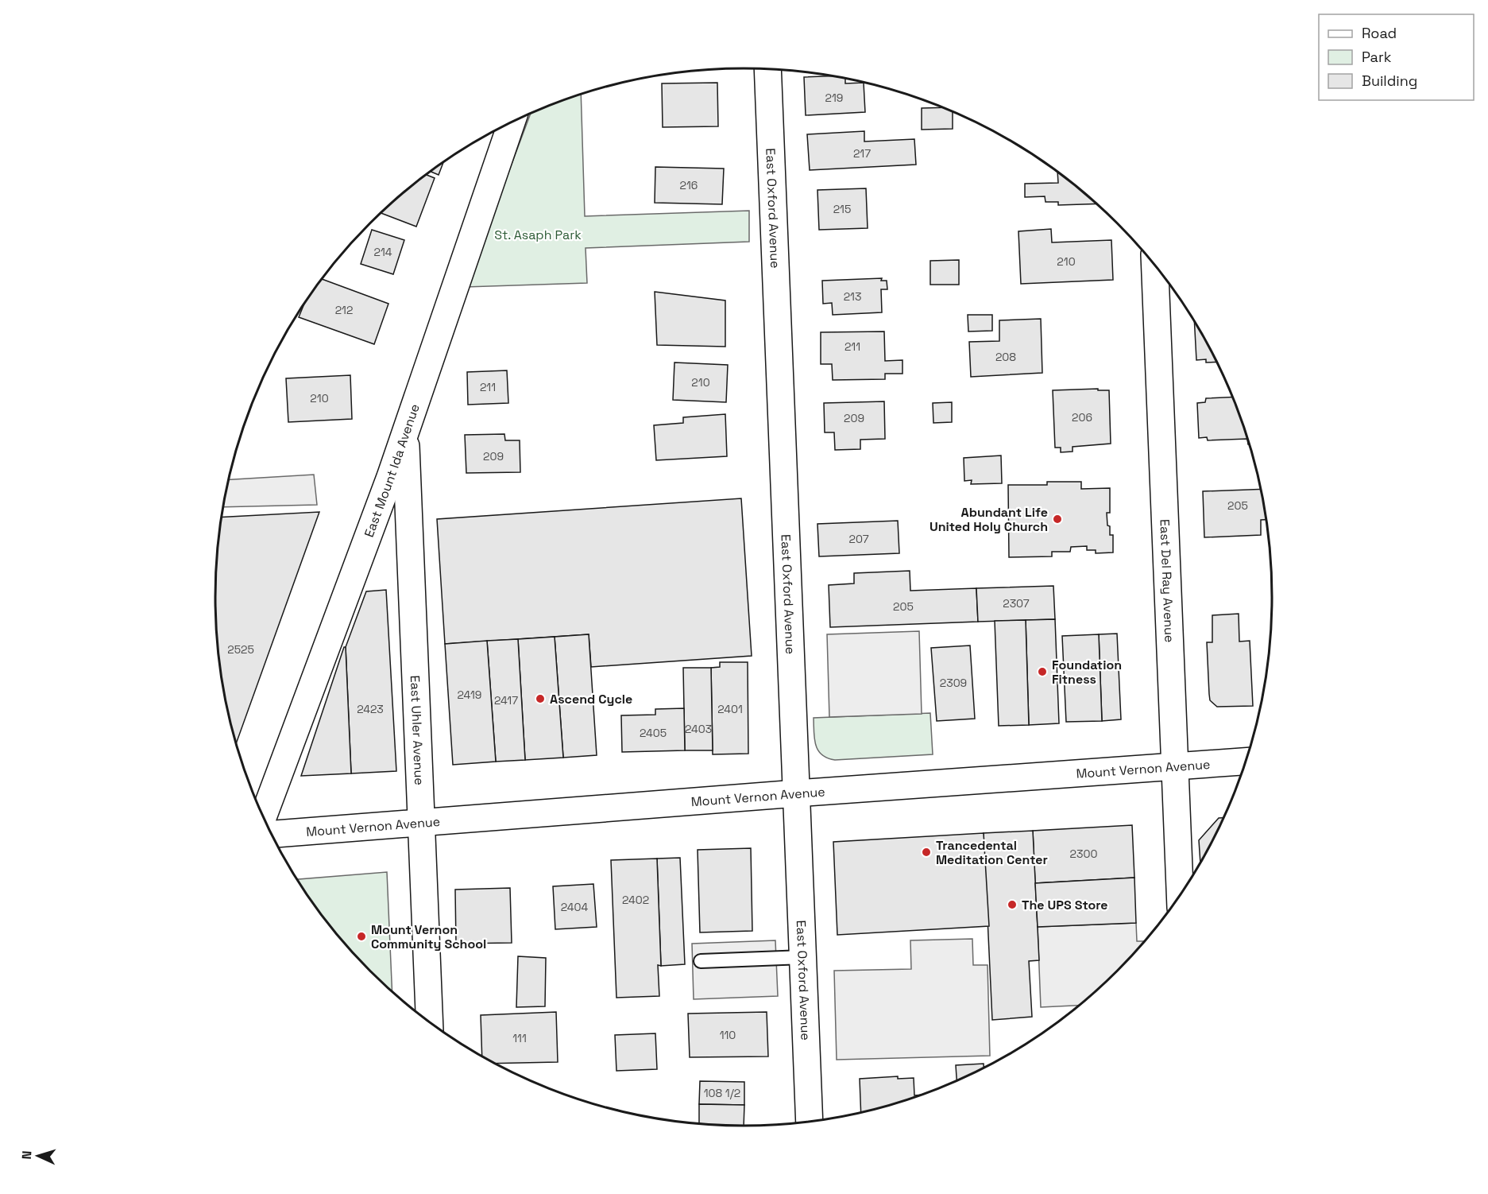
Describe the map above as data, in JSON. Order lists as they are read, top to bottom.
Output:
{
  "streets": {
    "street": [
      "East Oxford Avenue",
      "East Mount Ida Avenue",
      "East Del Ray Avenue",
      "East Uhler Avenue",
      "Mount Vernon Avenue"
    ]
  },
  "crossings": [
    ["East Oxford Avenue", "Mount Vernon Avenue"],
    ["East Mount Ida Avenue", "East Uhler Avenue"],
    ["East Del Ray Avenue", "Mount Vernon Avenue"],
    ["East Uhler Avenue", "Mount Vernon Avenue"]
  ],
  "parks": ["St. Asaph Park"],
  "places": [
    "Abundant Life United Holy Church",
    "Foundation Fitness",
    "Ascend Cycle",
    "Trancedental Meditation Center",
    "The UPS Store",
    "Mount Vernon Community School"
  ],
  "house_numbers": [
    "219",
    "217",
    "216",
    "215",
    "214",
    "210",
    "213",
    "212",
    "211",
    "208",
    "210",
    "211",
    "210",
    "206",
    "209",
    "209",
    "205",
    "207",
    "2307",
    "205",
    "2525",
    "2309",
    "2419",
    "2417",
    "2423",
    "2401",
    "2403",
    "2405",
    "2300",
    "2402",
    "2404",
    "110",
    "111",
    "108 1/2"
  ],
  "legend": ["Road", "Park", "Building"],
  "north": "left"
}
